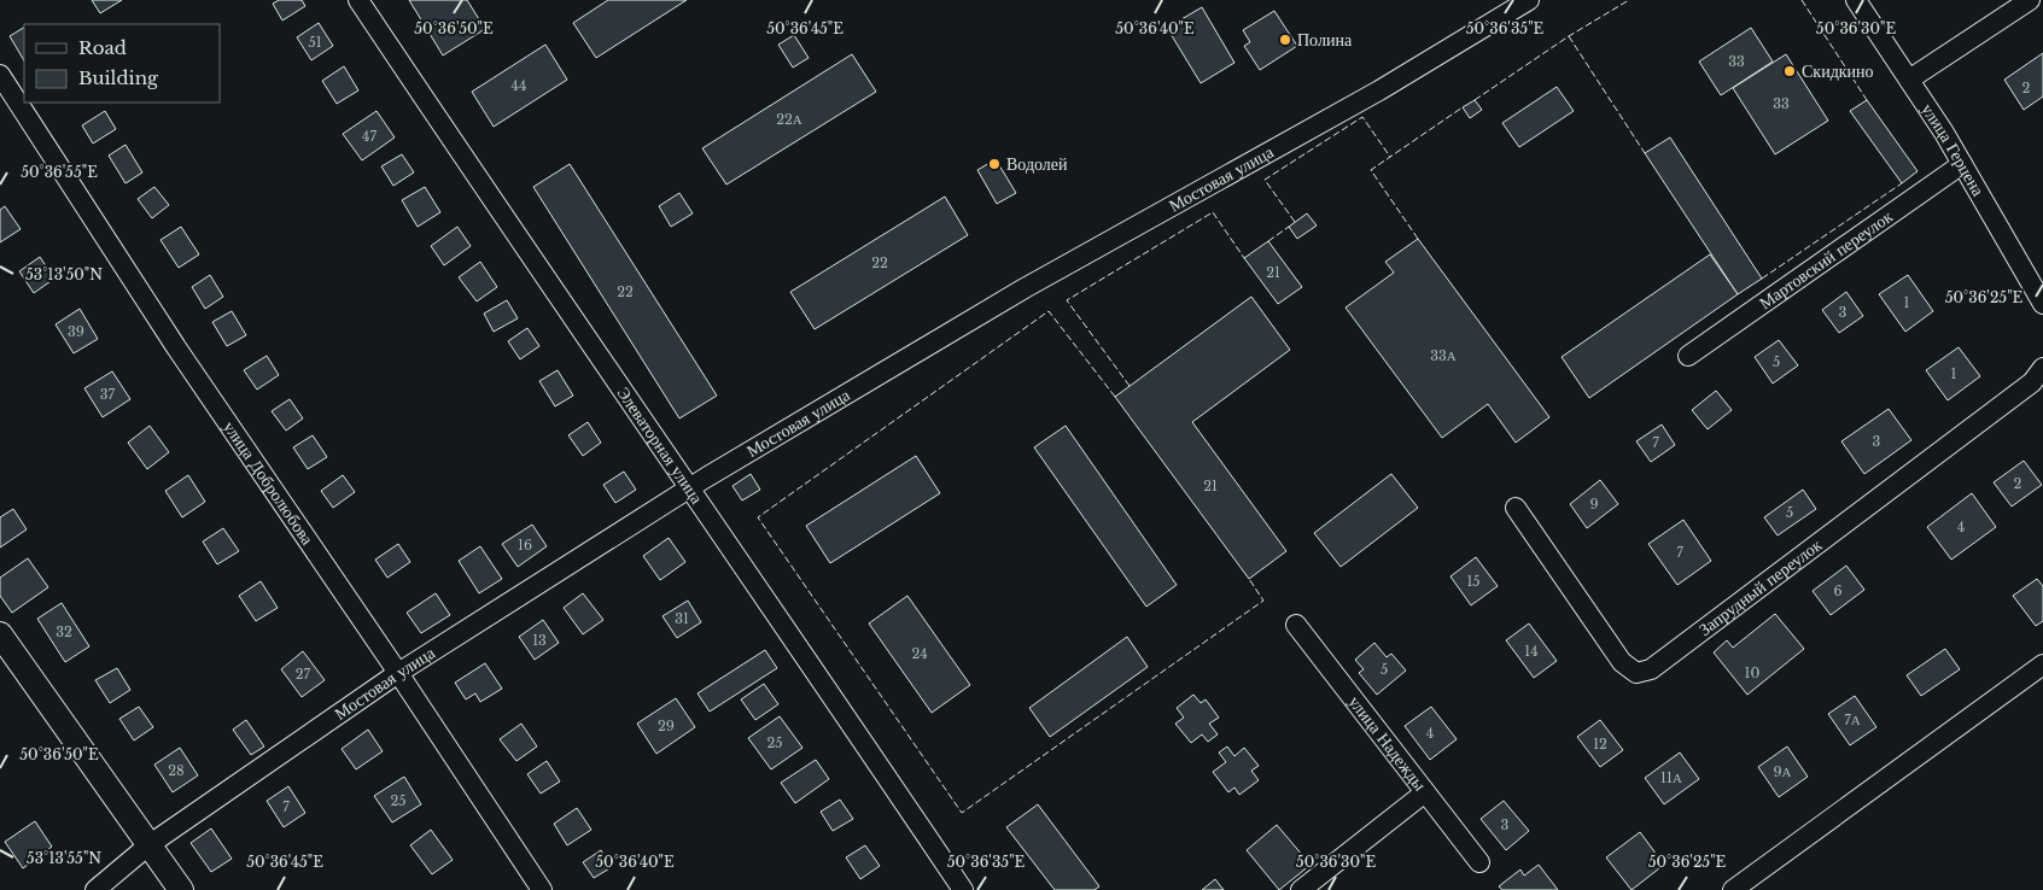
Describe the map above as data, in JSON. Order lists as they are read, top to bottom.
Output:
{
  "streets": {
    "street": [
      "улица Герцена",
      "Мостовая улица",
      "Мартовский переулок",
      "Элеваторная улица",
      "улица Добролюбова",
      "Запрудный переулок",
      "улица Надежды"
    ]
  },
  "crossings": [
    ["улица Герцена", "Мартовский переулок"],
    ["Мостовая улица", "Элеваторная улица"],
    ["Мостовая улица", "улица Добролюбова"]
  ],
  "places": ["Полина", "Скидкино", "Водолей"],
  "house_numbers": [
    "51",
    "33",
    "44",
    "2",
    "33",
    "22А",
    "47",
    "22",
    "21",
    "22",
    "1",
    "3",
    "39",
    "33А",
    "5",
    "1",
    "37",
    "3",
    "7",
    "2",
    "21",
    "9",
    "5",
    "4",
    "16",
    "7",
    "15",
    "6",
    "31",
    "32",
    "13",
    "14",
    "24",
    "5",
    "10",
    "27",
    "7А",
    "29",
    "4",
    "25",
    "12",
    "28",
    "9А",
    "11А",
    "25",
    "7",
    "3"
  ],
  "legend": ["Road", "Building"],
  "coordinates": [
    "50°36'45\"E",
    "50°36'40\"E",
    "50°36'50\"E",
    "50°36'35\"E",
    "50°36'30\"E",
    "50°36'55\"E",
    "53°13'50\"N",
    "50°36'25\"E",
    "53°13'55\"N"
  ]
}
